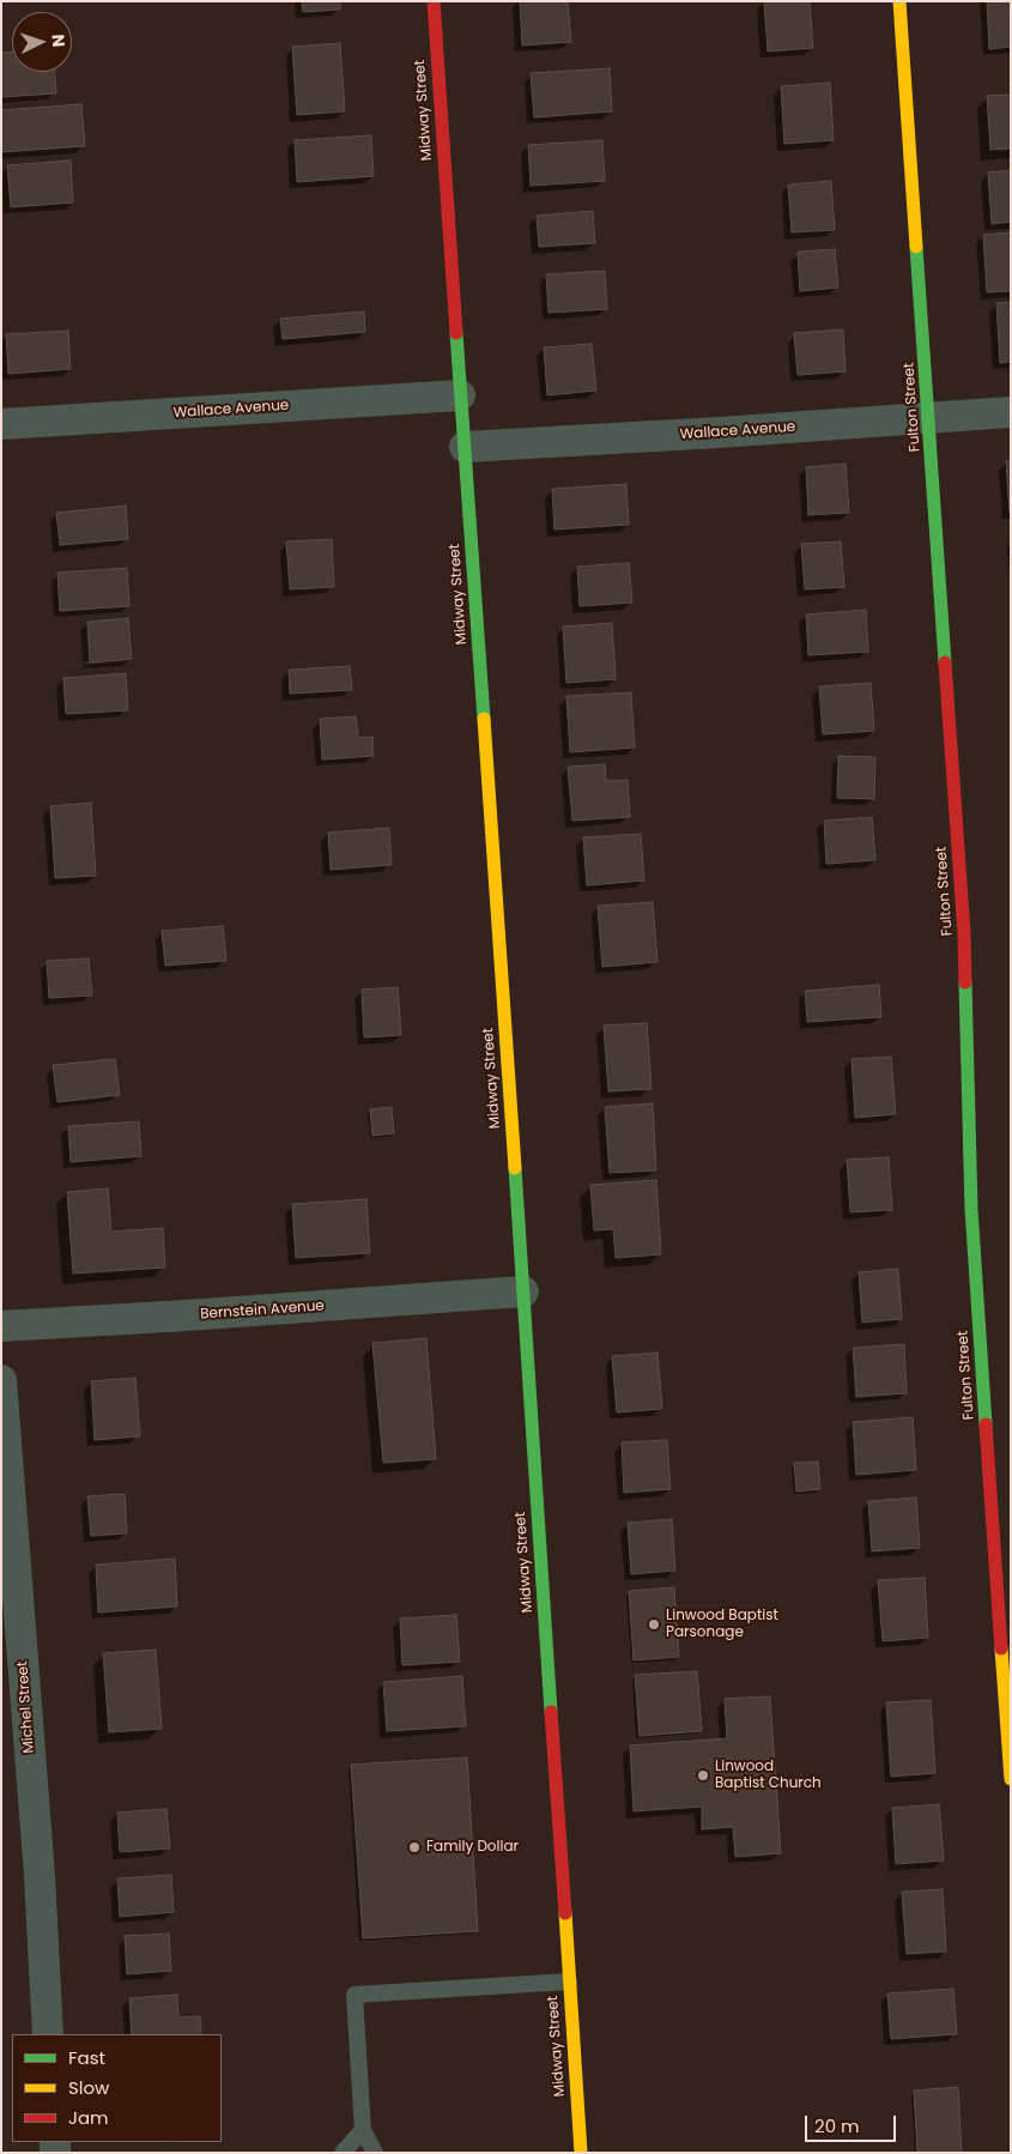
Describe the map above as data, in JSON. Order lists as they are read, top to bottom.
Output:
{
  "streets": {
    "street": [
      "Midway Street",
      "Fulton Street",
      "Wallace Avenue",
      "Bernstein Avenue",
      "Michel Street"
    ]
  },
  "crossings": [
    ["Midway Street", "Wallace Avenue"],
    ["Midway Street", "Bernstein Avenue"],
    ["Fulton Street", "Wallace Avenue"]
  ],
  "places": ["Linwood Baptist Parsonage", "Linwood Baptist Church", "Family Dollar"],
  "legend": ["Fast", "Slow", "Jam"],
  "scale_bar": "20 m",
  "north": "right"
}
